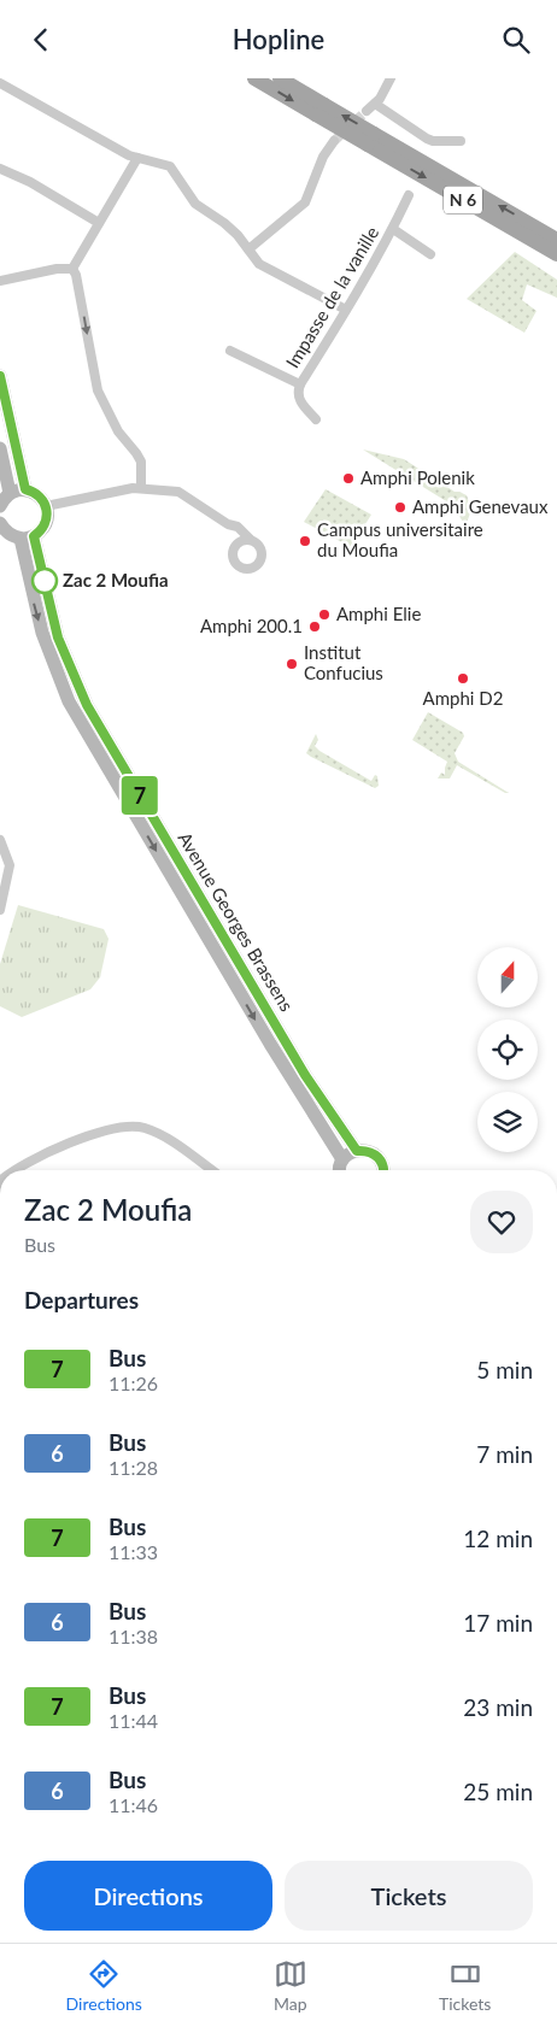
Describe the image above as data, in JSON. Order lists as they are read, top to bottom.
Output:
{
  "streets": {
    "main road": ["N 6"],
    "street": ["Impasse de la vanille", "Avenue Georges Brassens"]
  },
  "places": [
    "Amphi Polenik",
    "Amphi Genevaux",
    "Campus universitaire du Moufia",
    "Zac 2 Moufia",
    "Amphi Elie",
    "Amphi 200.1",
    "Institut Confucius",
    "Amphi D2"
  ],
  "lines": ["bus line 7"],
  "north": "top",
  "page": {
    "header": "Hopline",
    "on_map": "7",
    "heading": [
      ["Zac 2 Moufia", "Bus"],
      "Departures"
    ],
    "list": [
      {
        "mark": "7",
        "name": "Bus",
        "note": "11:26",
        "value": "5 min"
      },
      {
        "mark": "6",
        "name": "Bus",
        "note": "11:28",
        "value": "7 min"
      },
      {
        "mark": "7",
        "name": "Bus",
        "note": "11:33",
        "value": "12 min"
      },
      {
        "mark": "6",
        "name": "Bus",
        "note": "11:38",
        "value": "17 min"
      },
      {
        "mark": "7",
        "name": "Bus",
        "note": "11:44",
        "value": "23 min"
      },
      {
        "mark": "6",
        "name": "Bus",
        "note": "11:46",
        "value": "25 min"
      }
    ],
    "buttons": ["Directions", "Tickets"],
    "tabs": ["Directions", "Map", "Tickets"]
  }
}
